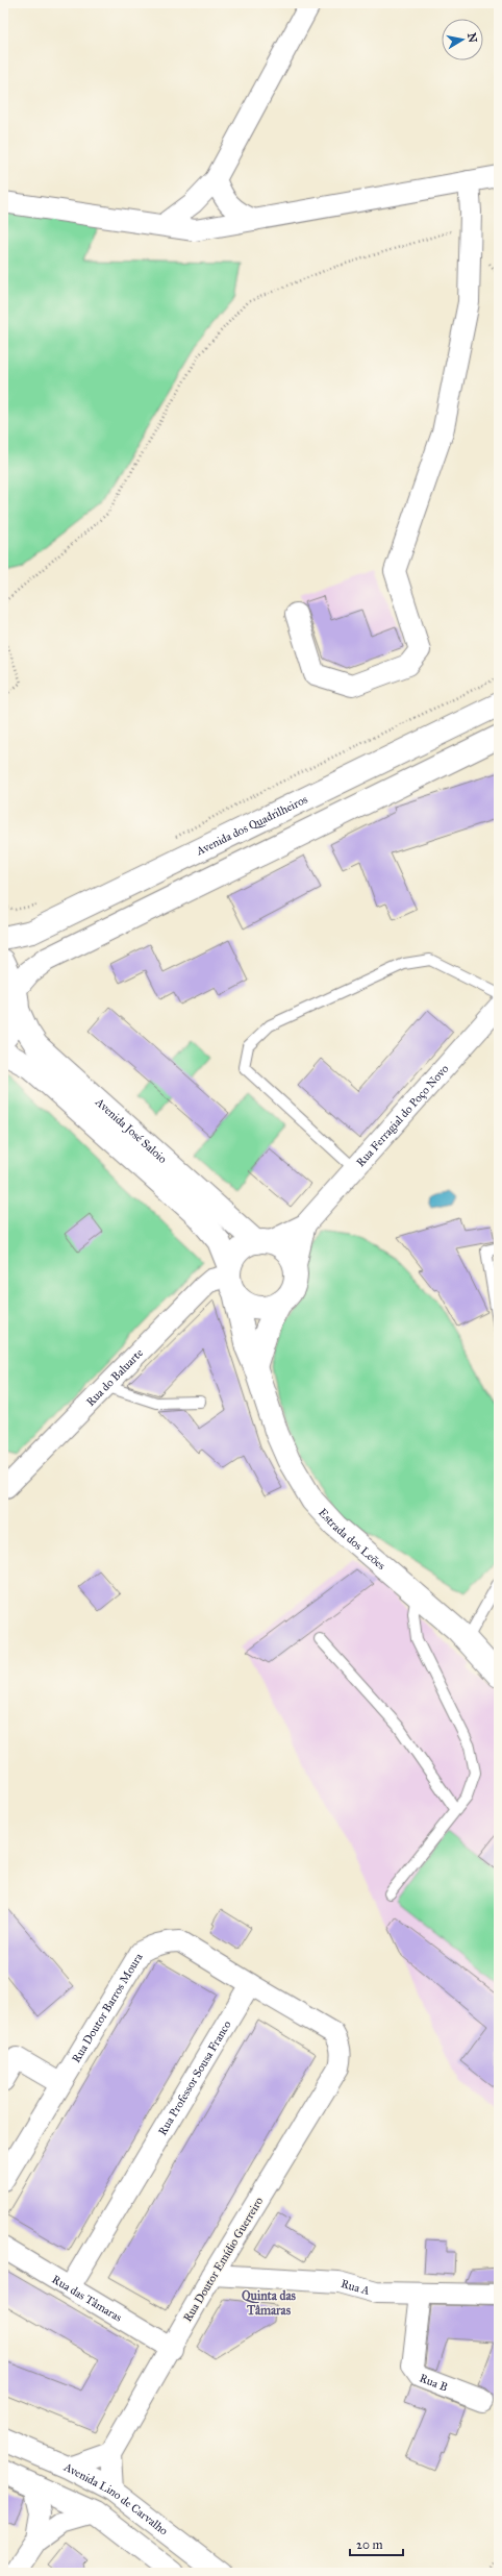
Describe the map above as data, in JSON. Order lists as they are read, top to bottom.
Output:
{
  "streets": {
    "main road": [
      "Avenida dos Quadrilheiros",
      "Avenida José Saloio",
      "Estrada dos Leões",
      "Avenida Lino de Carvalho"
    ],
    "street": [
      "Rua Ferragial do Poço Novo",
      "Rua do Baluarte",
      "Rua Doutor Barros Moura",
      "Rua Professor Sousa Franco",
      "Rua Doutor Emídio Guerreiro",
      "Rua A",
      "Rua das Tâmaras",
      "Rua B"
    ]
  },
  "crossings": [
    ["Avenida José Saloio", "Rua do Baluarte"],
    ["Avenida José Saloio", "Estrada dos Leões"],
    ["Rua Doutor Barros Moura", "Rua Professor Sousa Franco"],
    ["Rua Doutor Barros Moura", "Rua Doutor Emídio Guerreiro"],
    ["Rua Professor Sousa Franco", "Rua Doutor Emídio Guerreiro"],
    ["Rua Professor Sousa Franco", "Rua das Tâmaras"],
    ["Rua Doutor Emídio Guerreiro", "Rua A"],
    ["Rua Doutor Emídio Guerreiro", "Rua das Tâmaras"],
    ["Rua A", "Rua B"]
  ],
  "districts": ["Quinta das Tâmaras"],
  "scale_bar": "20 m",
  "north": "right"
}
